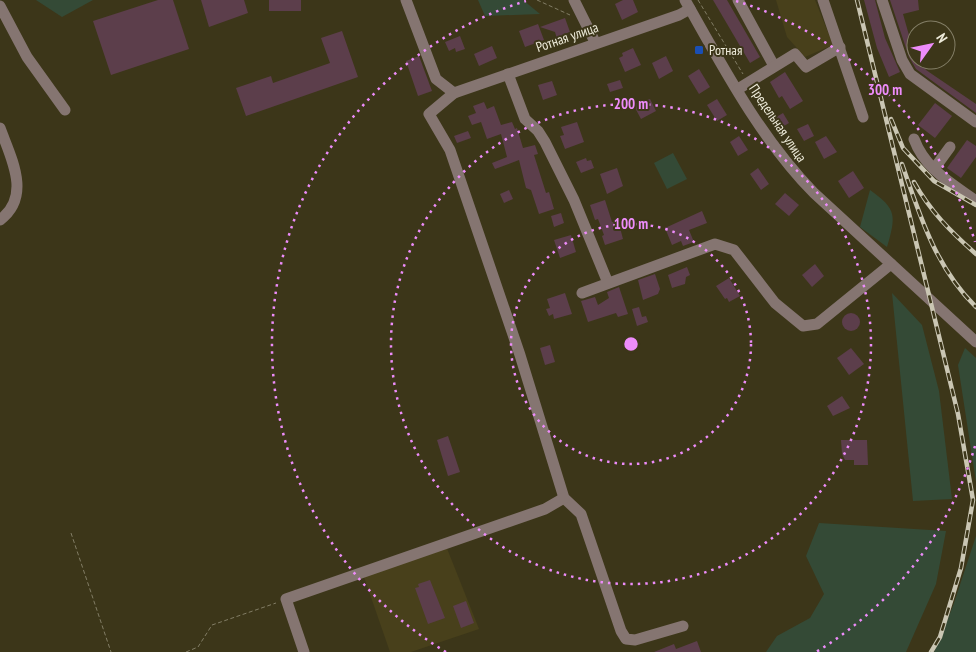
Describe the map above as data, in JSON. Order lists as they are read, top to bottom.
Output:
{
  "streets": {
    "street": ["Ротная улица", "Предельная улица"]
  },
  "crossings": [
    ["Ротная улица", "Предельная улица"]
  ],
  "places": {
    "transit": ["Ротная"]
  },
  "north": "top right",
  "rings": ["300 m", "200 m", "100 m"]
}
